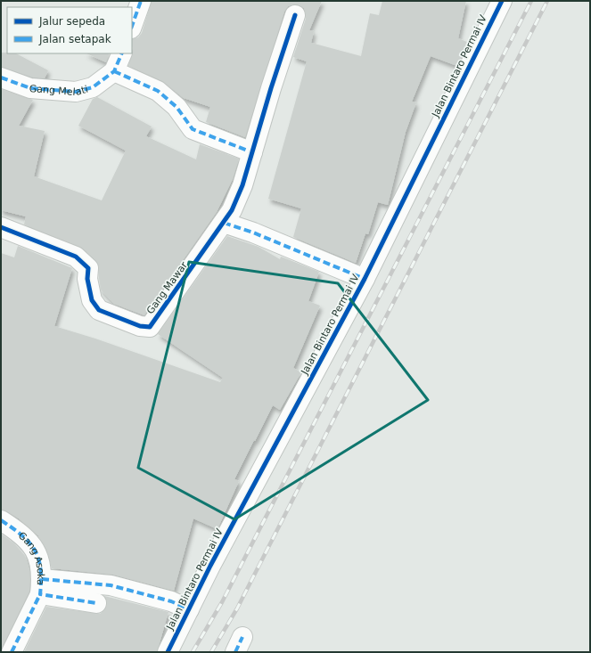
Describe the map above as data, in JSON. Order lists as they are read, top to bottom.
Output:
{
  "streets": {
    "street": [
      "Jalan Bintaro Permai IV",
      "Gang Melati",
      "Gang Mawar",
      "Gang Asoka"
    ]
  },
  "legend": ["Jalur sepeda", "Jalan setapak"]
}
